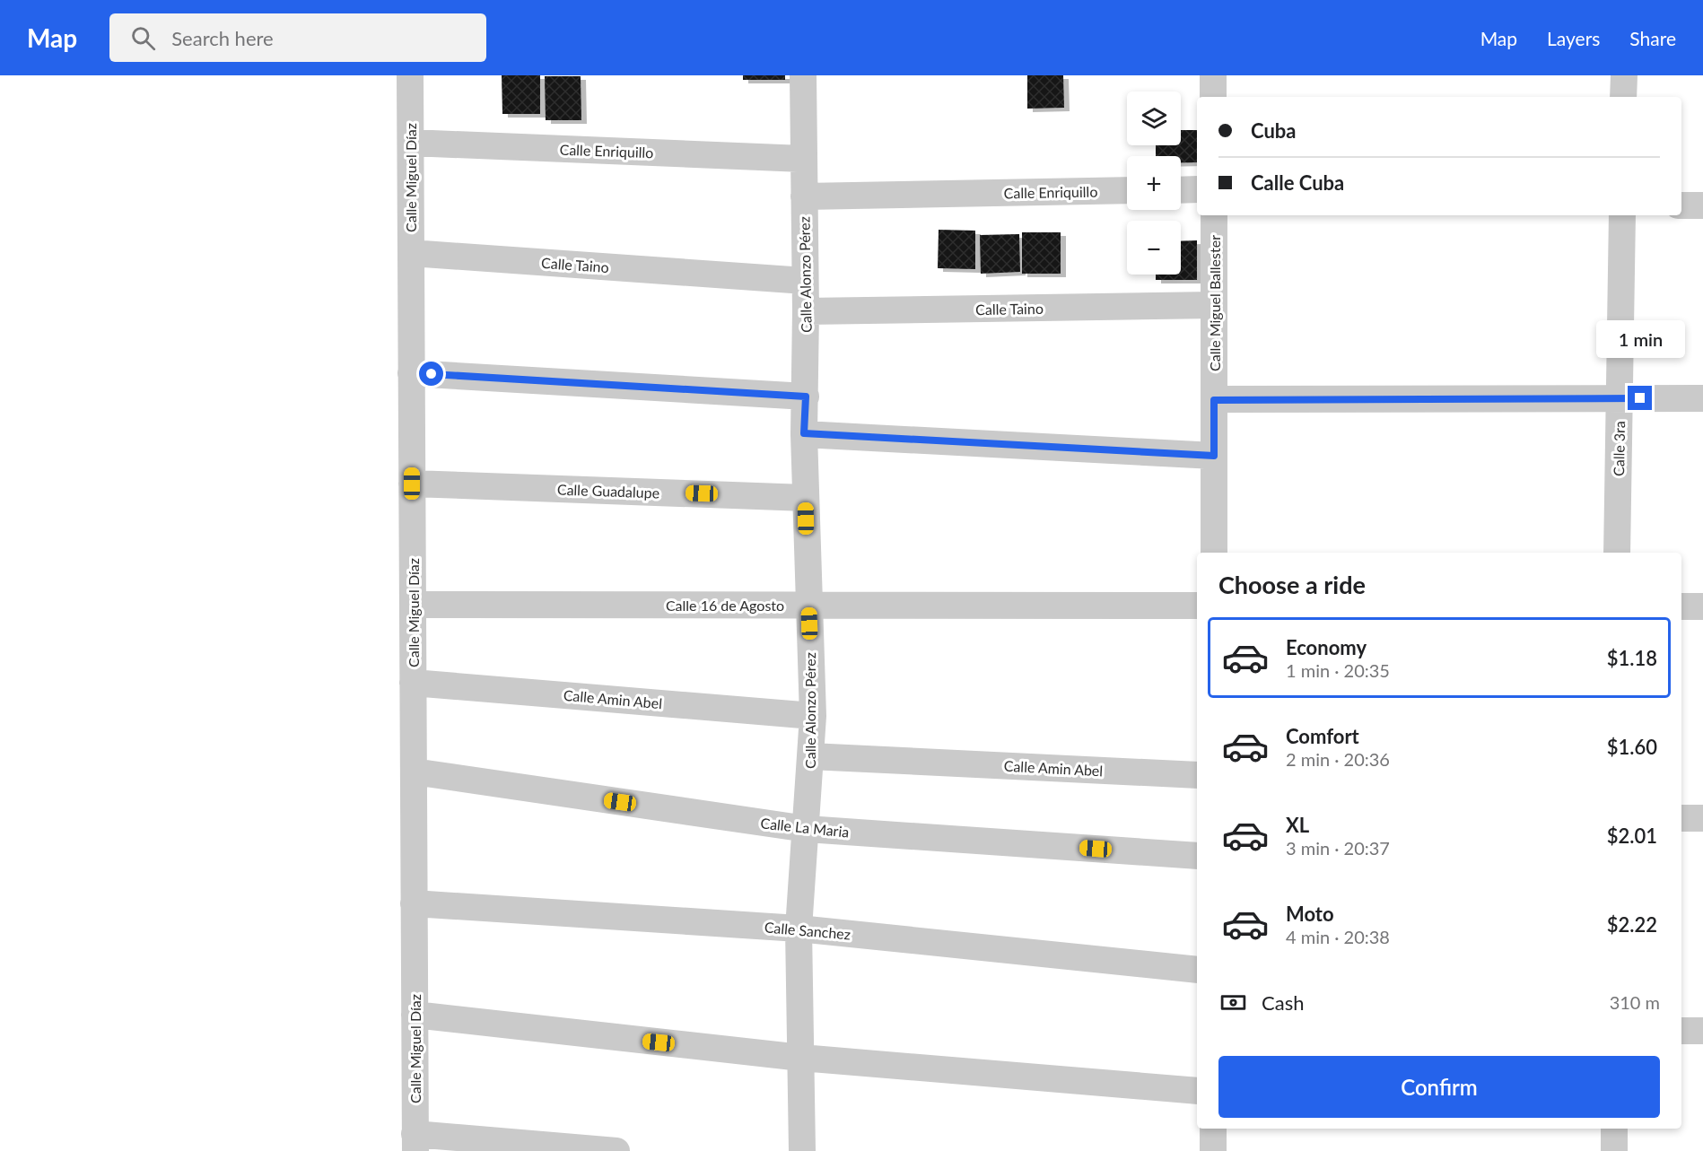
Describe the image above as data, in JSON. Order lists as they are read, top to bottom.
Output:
{
  "streets": {
    "street": [
      "Calle Enriquillo",
      "Calle Miguel Díaz",
      "Calle Taino",
      "Calle Alonzo Pérez",
      "Calle Miguel Ballester",
      "Calle 3ra",
      "Calle Guadalupe",
      "Calle 16 de Agosto",
      "Calle Amin Abel",
      "Calle La Maria",
      "Calle Sanchez"
    ]
  },
  "crossings": [
    ["Calle Enriquillo", "Calle Miguel Díaz"],
    ["Calle Enriquillo", "Calle Alonzo Pérez"],
    ["Calle Miguel Díaz", "Calle Taino"],
    ["Calle Miguel Díaz", "Calle Guadalupe"],
    ["Calle Miguel Díaz", "Calle 16 de Agosto"],
    ["Calle Miguel Díaz", "Calle Amin Abel"],
    ["Calle Miguel Díaz", "Calle La Maria"],
    ["Calle Miguel Díaz", "Calle Sanchez"],
    ["Calle Taino", "Calle Alonzo Pérez"],
    ["Calle Taino", "Calle Miguel Ballester"],
    ["Calle Alonzo Pérez", "Calle Guadalupe"],
    ["Calle Alonzo Pérez", "Calle 16 de Agosto"],
    ["Calle Alonzo Pérez", "Calle Amin Abel"],
    ["Calle Alonzo Pérez", "Calle La Maria"],
    ["Calle Alonzo Pérez", "Calle Sanchez"]
  ],
  "page": {
    "header": "Map",
    "search": "Search here",
    "nav": ["Map", "Layers", "Share"],
    "map_buttons": ["+", "−"],
    "banner": ["Cuba", "Calle Cuba"],
    "bubble": "1 min",
    "heading": "Choose a ride",
    "list": [
      {
        "name": "Economy",
        "note": "1 min · 20:35",
        "value": "$1.18"
      },
      {
        "name": "Comfort",
        "note": "2 min · 20:36",
        "value": "$1.60"
      },
      {
        "name": "XL",
        "note": "3 min · 20:37",
        "value": "$2.01"
      },
      {
        "name": "Moto",
        "note": "4 min · 20:38",
        "value": "$2.22"
      }
    ],
    "pay": ["Cash", "310 m"],
    "buttons": "Confirm"
  }
}
